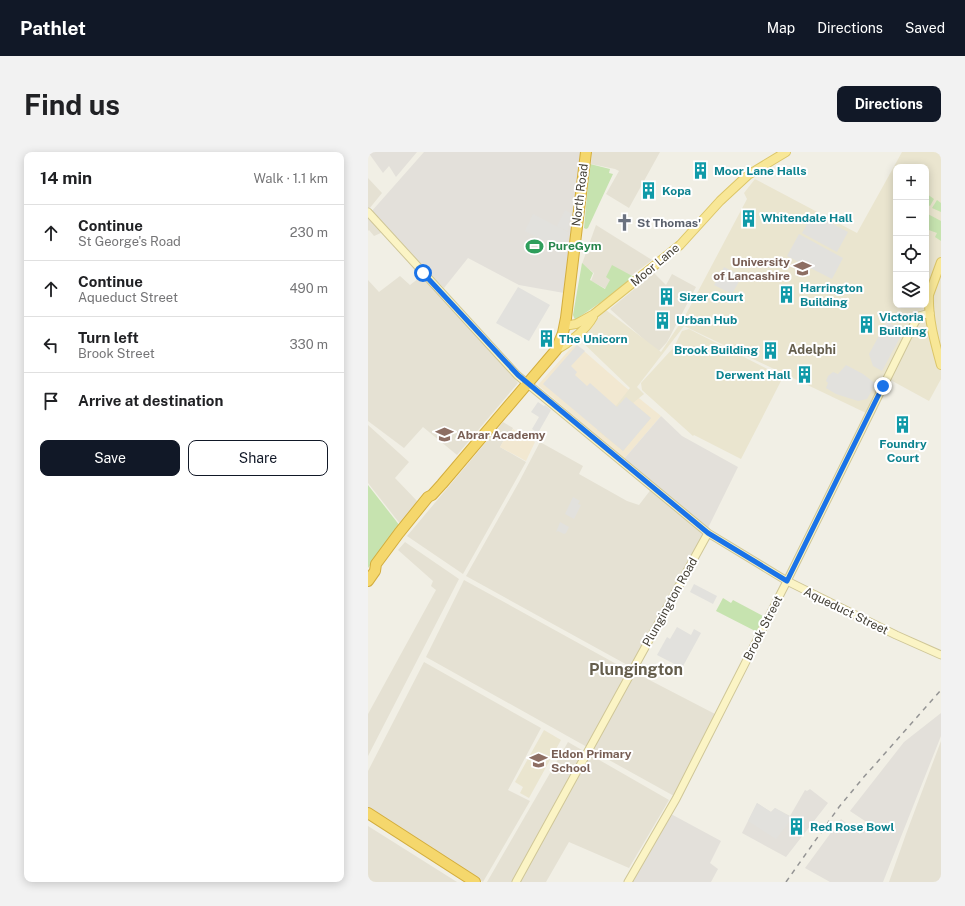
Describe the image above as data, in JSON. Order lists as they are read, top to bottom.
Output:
{
  "streets": {
    "highway": ["North Road", "Moor Lane"],
    "street": ["Plungington Road", "Aqueduct Street", "Brook Street"]
  },
  "crossings": [
    ["North Road", "Moor Lane"],
    ["Moor Lane", "Aqueduct Street"],
    ["Plungington Road", "Aqueduct Street"],
    ["Aqueduct Street", "Brook Street"]
  ],
  "districts": ["Adelphi", "Plungington"],
  "places": {
    "building": [
      "Moor Lane Halls",
      "Kopa",
      "Whitendale Hall",
      "Harrington Building",
      "Sizer Court",
      "Urban Hub",
      "Victoria Building",
      "The Unicorn",
      "Brook Building",
      "Derwent Hall",
      "Foundry Court",
      "Red Rose Bowl"
    ],
    "church": ["St Thomas'"],
    "sports": ["PureGym"],
    "school or university": ["University of Lancashire", "Abrar Academy", "Eldon Primary School"]
  },
  "page": {
    "header": "Pathlet",
    "nav": ["Map", "Directions", "Saved"],
    "buttons": [
      "Directions",
      ["Save", "Share"]
    ],
    "title": "Find us",
    "heading": ["14 min", "Walk · 1.1 km"],
    "map_buttons": ["+", "−"],
    "list": [
      ["Continue", "St George's Road", "230 m"],
      ["Continue", "Aqueduct Street", "490 m"],
      ["Turn left", "Brook Street", "330 m"],
      "Arrive at destination"
    ]
  }
}
